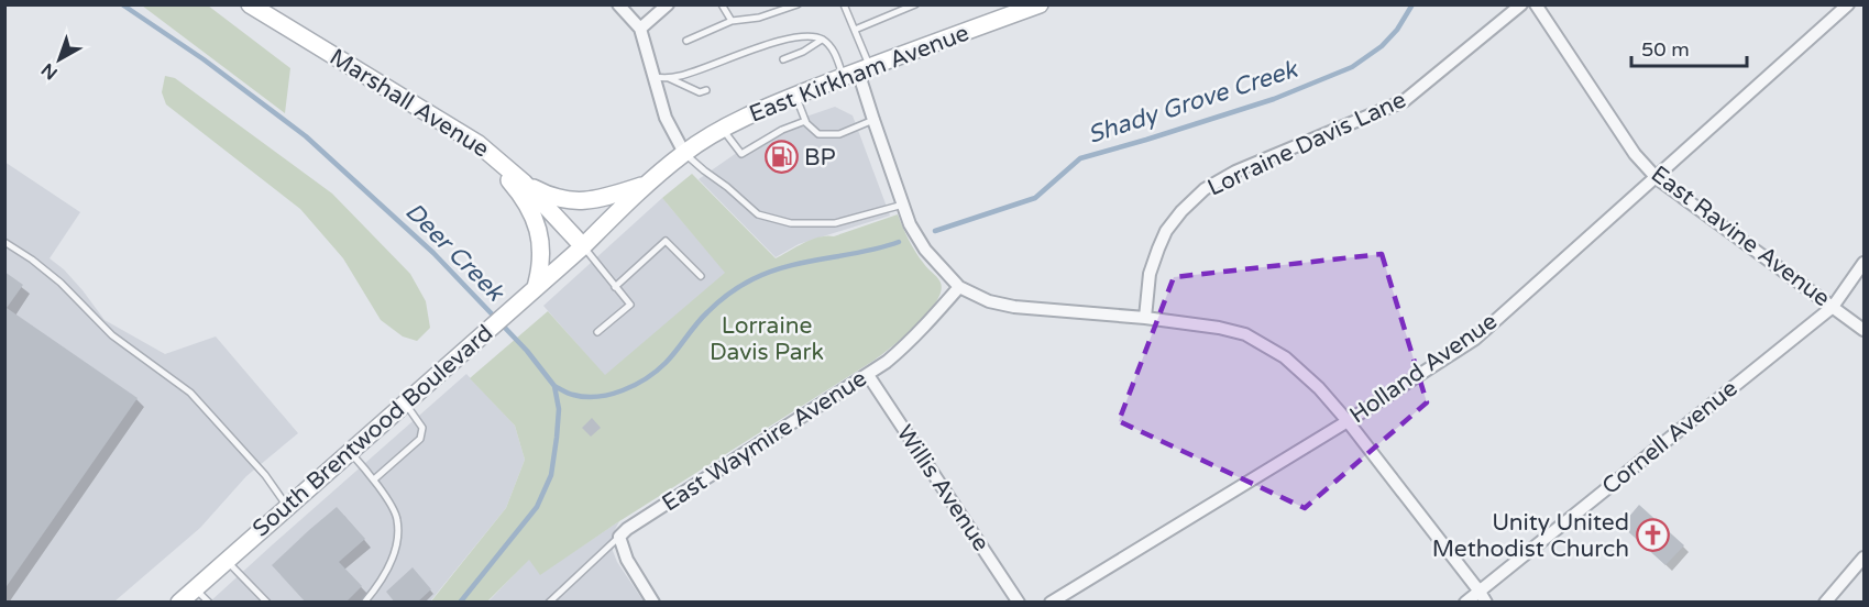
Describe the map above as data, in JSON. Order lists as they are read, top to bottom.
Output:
{
  "streets": {
    "main road": ["East Kirkham Avenue", "Marshall Avenue", "South Brentwood Boulevard"],
    "street": [
      "Lorraine Davis Lane",
      "East Ravine Avenue",
      "Holland Avenue",
      "Cornell Avenue",
      "East Waymire Avenue",
      "Willis Avenue"
    ]
  },
  "crossings": [
    ["East Kirkham Avenue", "South Brentwood Boulevard"],
    ["Marshall Avenue", "South Brentwood Boulevard"],
    ["East Ravine Avenue", "Holland Avenue"],
    ["East Ravine Avenue", "Cornell Avenue"],
    ["East Waymire Avenue", "Willis Avenue"]
  ],
  "water": ["Shady Grove Creek", "Deer Creek"],
  "parks": ["Lorraine Davis Park"],
  "places": {
    "fuel station": ["BP"],
    "church": ["Unity United Methodist Church"]
  },
  "scale_bar": "50 m",
  "north": "bottom left"
}
